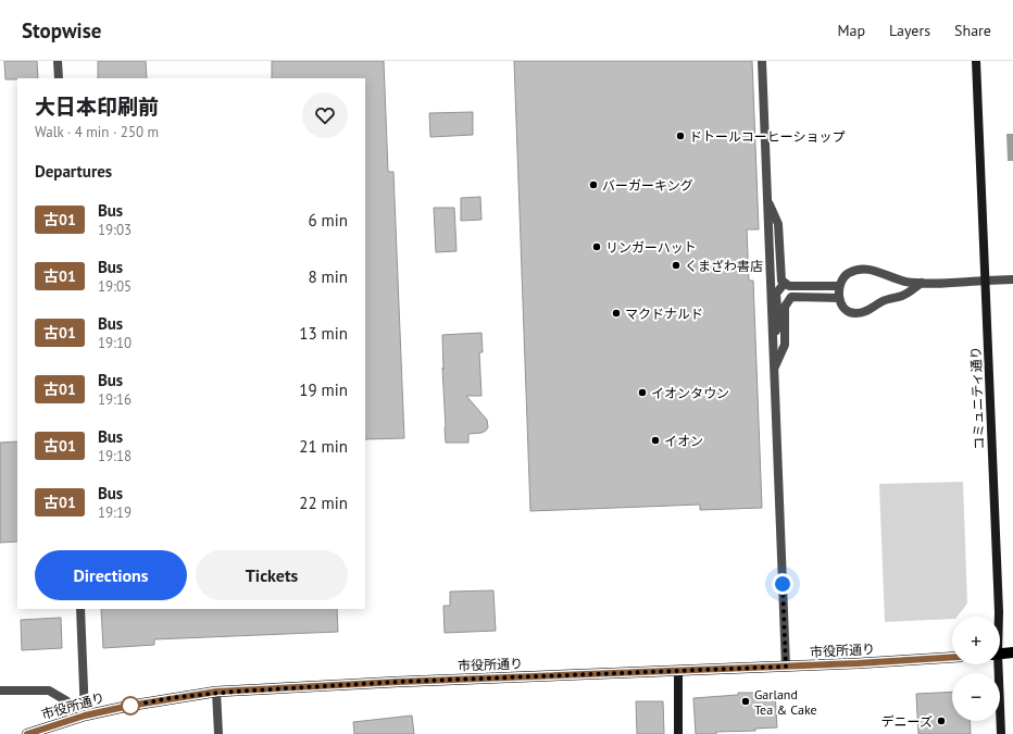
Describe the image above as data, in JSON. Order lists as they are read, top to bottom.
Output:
{
  "streets": {
    "main road": ["市役所通り"],
    "street": ["コミュニティ通り"]
  },
  "places": [
    "ドトールコーヒーショップ",
    "バーガーキング",
    "リンガーハット",
    "くまざわ書店",
    "マクドナルド",
    "イオンタウン",
    "イオン",
    "Garland Tea & Cake",
    "デニーズ"
  ],
  "lines": ["bus line 古01"],
  "page": {
    "header": "Stopwise",
    "nav": ["Map", "Layers", "Share"],
    "heading": [
      ["大日本印刷前", "Walk · 4 min · 250 m"],
      "Departures"
    ],
    "list": [
      {
        "mark": "古01",
        "name": "Bus",
        "note": "19:03",
        "value": "6 min"
      },
      {
        "mark": "古01",
        "name": "Bus",
        "note": "19:05",
        "value": "8 min"
      },
      {
        "mark": "古01",
        "name": "Bus",
        "note": "19:10",
        "value": "13 min"
      },
      {
        "mark": "古01",
        "name": "Bus",
        "note": "19:16",
        "value": "19 min"
      },
      {
        "mark": "古01",
        "name": "Bus",
        "note": "19:18",
        "value": "21 min"
      },
      {
        "mark": "古01",
        "name": "Bus",
        "note": "19:19",
        "value": "22 min"
      }
    ],
    "buttons": ["Directions", "Tickets"],
    "map_buttons": ["+", "−"]
  }
}
